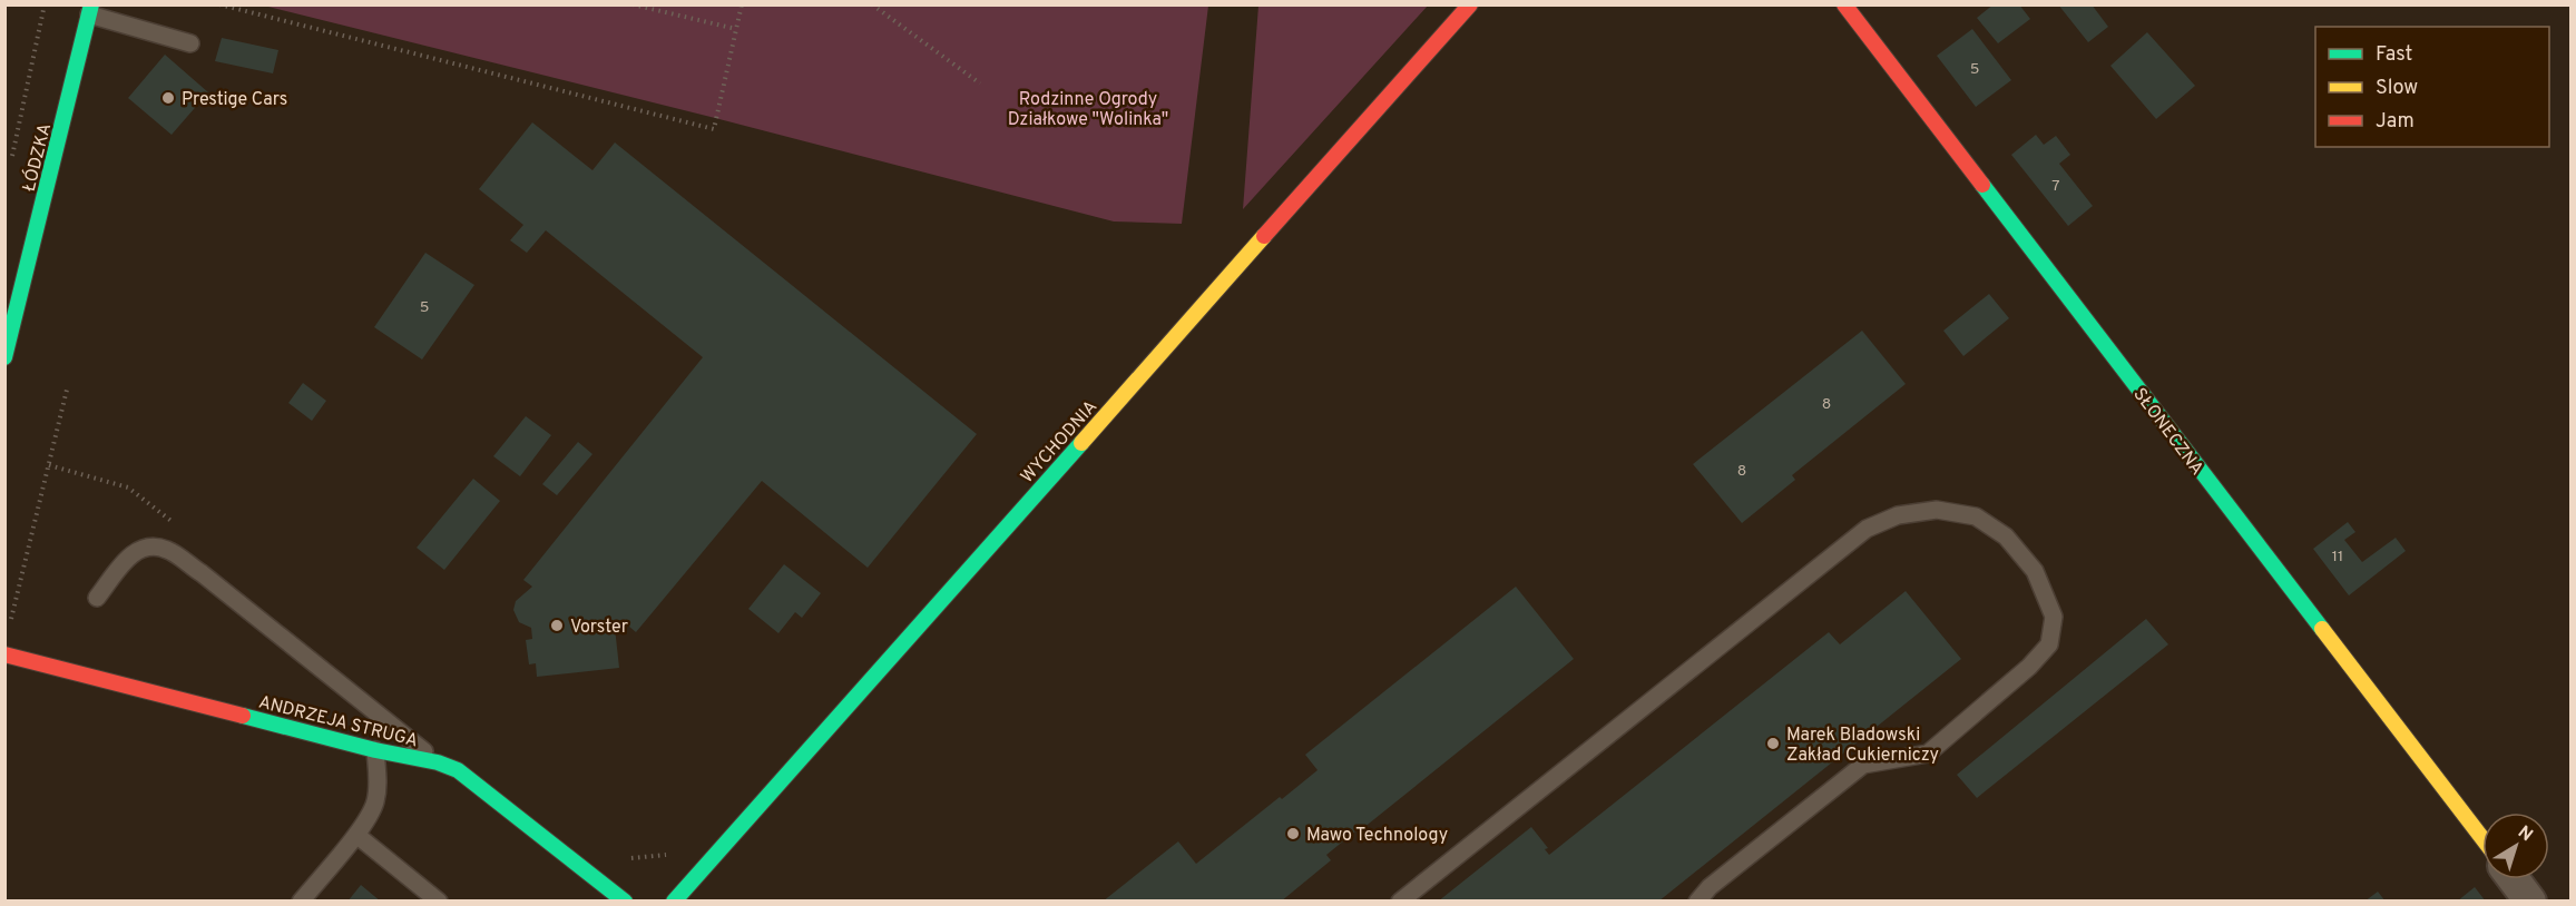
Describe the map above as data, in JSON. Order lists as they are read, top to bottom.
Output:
{
  "streets": {
    "street": [
      "ŁÓDZKA",
      "SŁONECZNA",
      "WYCHODNIA",
      "ANDRZEJA STRUGA"
    ]
  },
  "parks": ["Rodzinne Ogrody Działkowe \"Wolinka\""],
  "places": [
    "Prestige Cars",
    "Vorster",
    "Marek Bladowski Zakład Cukierniczy",
    "Mawo Technology"
  ],
  "house_numbers": [
    "5",
    "7",
    "5",
    "8",
    "8",
    "11"
  ],
  "legend": ["Fast", "Slow", "Jam"],
  "north": "top right"
}
